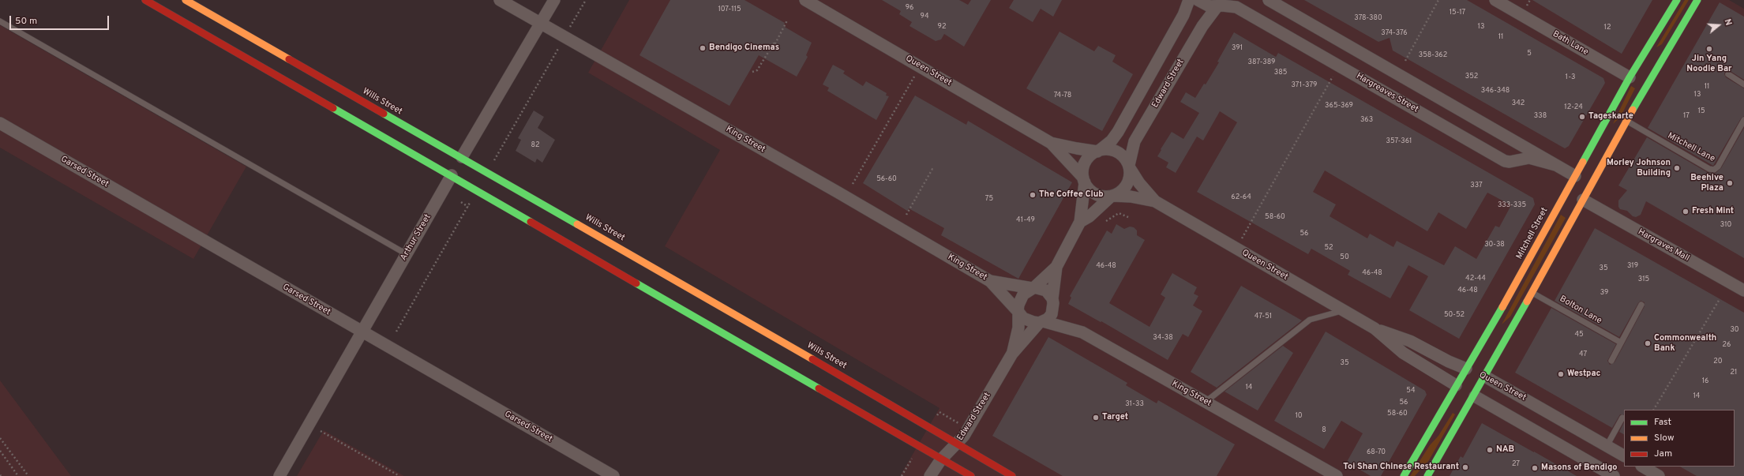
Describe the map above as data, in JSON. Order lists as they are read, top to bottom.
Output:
{
  "streets": {
    "main road": [
      "Queen Street",
      "Wills Street",
      "Mitchell Street",
      "Arthur Street"
    ],
    "street": [
      "Bath Lane",
      "Edward Street",
      "Hargreaves Street",
      "King Street",
      "Garsed Street",
      "Hargraves Mall"
    ],
    "lane": ["Mitchell Lane", "Bolton Lane"]
  },
  "crossings": [
    ["Bath Lane", "Mitchell Street"],
    ["Queen Street", "Edward Street"],
    ["Queen Street", "Mitchell Street"],
    ["Edward Street", "Hargreaves Street"],
    ["Edward Street", "Wills Street"],
    ["Edward Street", "King Street"],
    ["Wills Street", "Arthur Street"],
    ["King Street", "Arthur Street"],
    ["Mitchell Lane", "Mitchell Street"],
    ["Garsed Street", "Arthur Street"],
    ["Mitchell Street", "Hargraves Mall"],
    ["Mitchell Street", "Bolton Lane"]
  ],
  "places": [
    "Bendigo Cinemas",
    "Jin Yang Noodle Bar",
    "Tageskarte",
    "Morley Johnson Building",
    "Beehive Plaza",
    "The Coffee Club",
    "Fresh Mint",
    "Commonwealth Bank",
    "Westpac",
    "Target",
    "NAB",
    "Toi Shan Chinese Restaurant",
    "Masons of Bendigo"
  ],
  "house_numbers": [
    "96",
    "107-115",
    "15-17",
    "94",
    "378-380",
    "92",
    "13",
    "12",
    "374-376",
    "11",
    "391",
    "5",
    "358-362",
    "387-389",
    "385",
    "352",
    "1-3",
    "371-379",
    "11",
    "346-348",
    "13",
    "74-78",
    "342",
    "365-369",
    "12-24",
    "15",
    "338",
    "17",
    "363",
    "357-361",
    "82",
    "56-60",
    "337",
    "62-64",
    "75",
    "333-335",
    "58-60",
    "41-49",
    "310",
    "56",
    "30-38",
    "52",
    "50",
    "46-48",
    "319",
    "35",
    "46-48",
    "42-44",
    "315",
    "46-48",
    "39",
    "50-52",
    "47-51",
    "30",
    "45",
    "34-38",
    "26",
    "47",
    "20",
    "35",
    "21",
    "16",
    "14",
    "54",
    "14",
    "56",
    "31-33",
    "58-60",
    "10",
    "8",
    "68-70",
    "27"
  ],
  "legend": ["Fast", "Slow", "Jam"],
  "scale_bar": "50 m",
  "north": "right"
}
